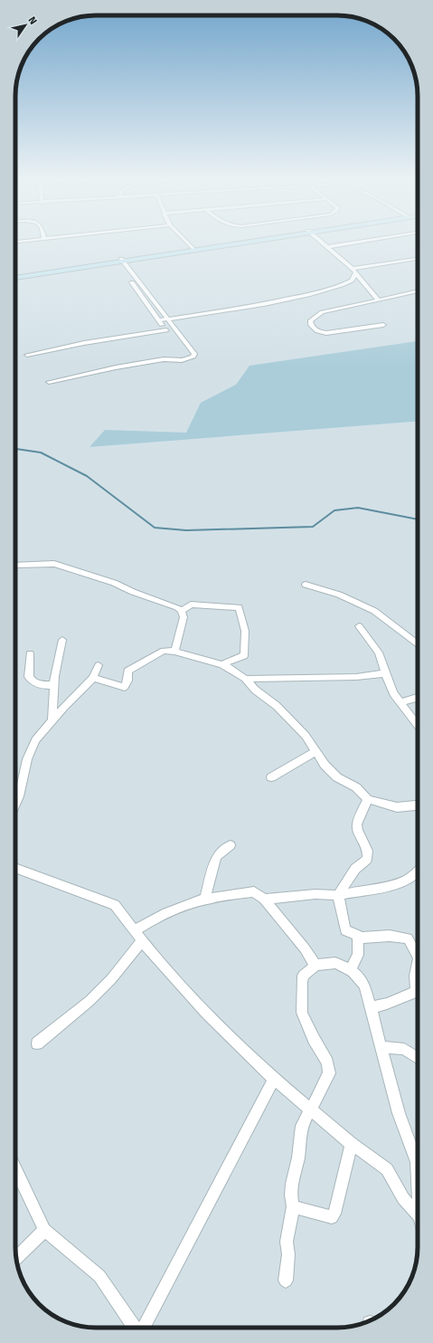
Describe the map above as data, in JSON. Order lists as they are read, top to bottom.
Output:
{
  "north": "top right"
}
